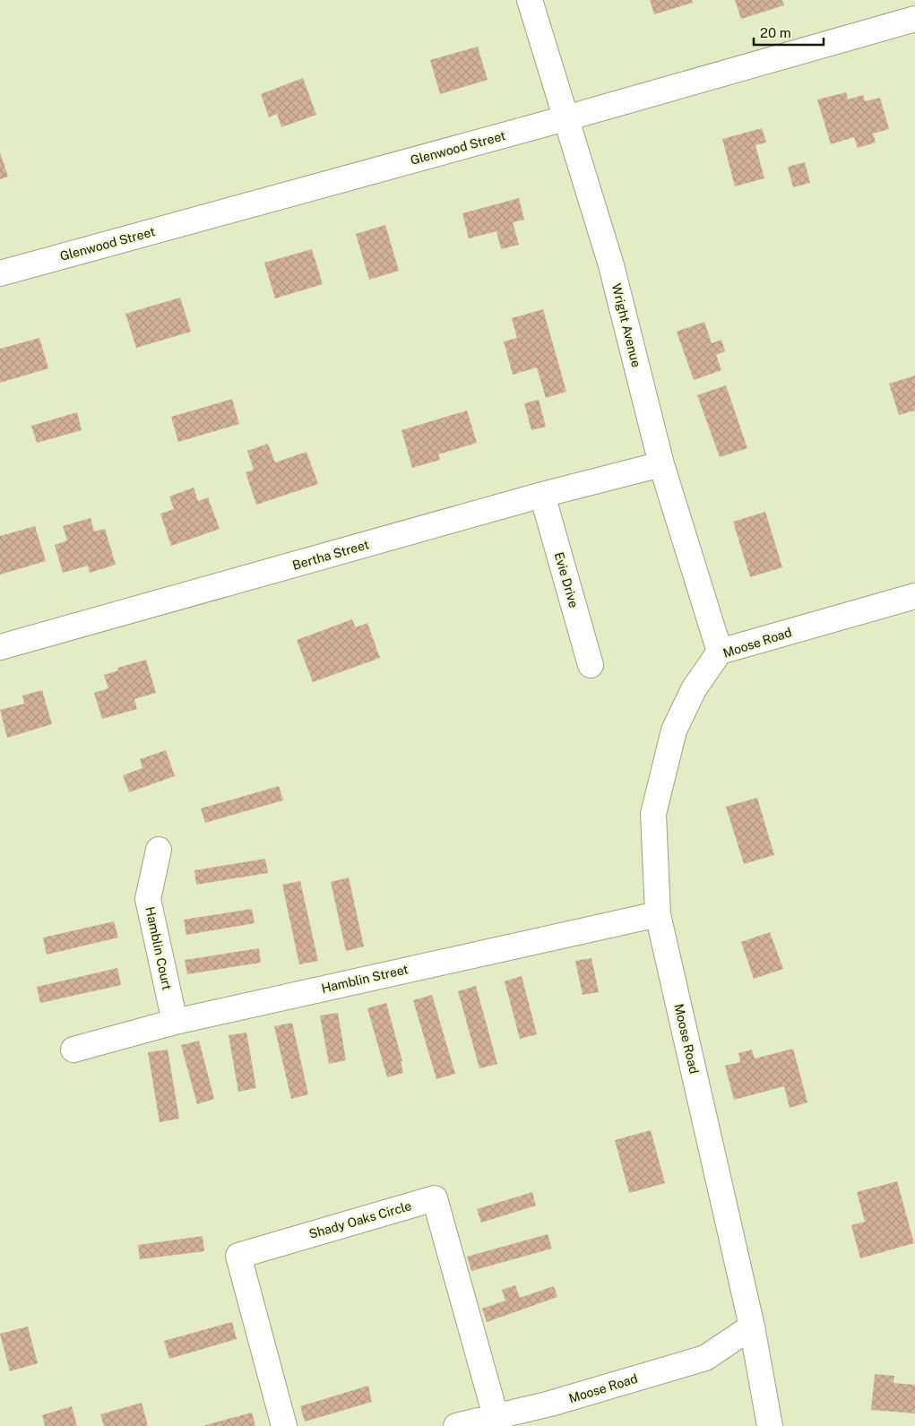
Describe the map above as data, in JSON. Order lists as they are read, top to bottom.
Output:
{
  "streets": {
    "street": [
      "Glenwood Street",
      "Wright Avenue",
      "Bertha Street",
      "Evie Drive",
      "Moose Road",
      "Hamblin Court",
      "Hamblin Street",
      "Shady Oaks Circle"
    ]
  },
  "crossings": [
    ["Glenwood Street", "Wright Avenue"],
    ["Wright Avenue", "Bertha Street"],
    ["Wright Avenue", "Moose Road"],
    ["Bertha Street", "Evie Drive"],
    ["Moose Road", "Hamblin Street"],
    ["Moose Road", "Shady Oaks Circle"],
    ["Hamblin Court", "Hamblin Street"]
  ],
  "scale_bar": "20 m"
}
